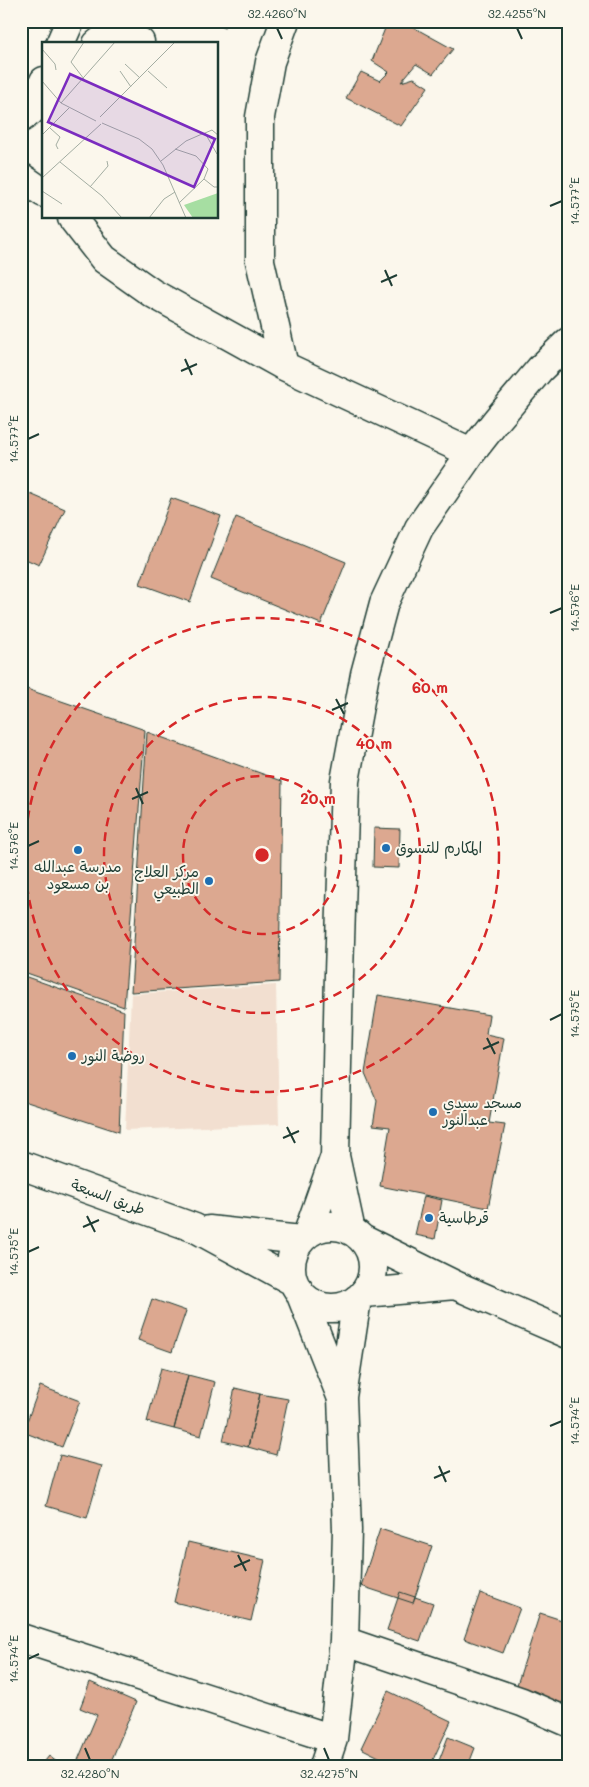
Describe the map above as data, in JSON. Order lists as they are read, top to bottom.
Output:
{
  "streets": {
    "street": ["طريق السبعة"]
  },
  "places": [
    "المكارم للتسوق",
    "مدرسة عبدالله بن مسعود",
    "مركز العلاج الطبيعي",
    "روضة النور",
    "مسجد سيدي عبدالنور",
    "قرطاسية"
  ],
  "coordinates": [
    "32.4260°N",
    "32.4255°N",
    "14.577°E",
    "14.576°E",
    "14.575°E",
    "14.574°E",
    "32.4280°N",
    "32.4275°N"
  ],
  "rings": ["60 m", "40 m", "20 m"]
}
